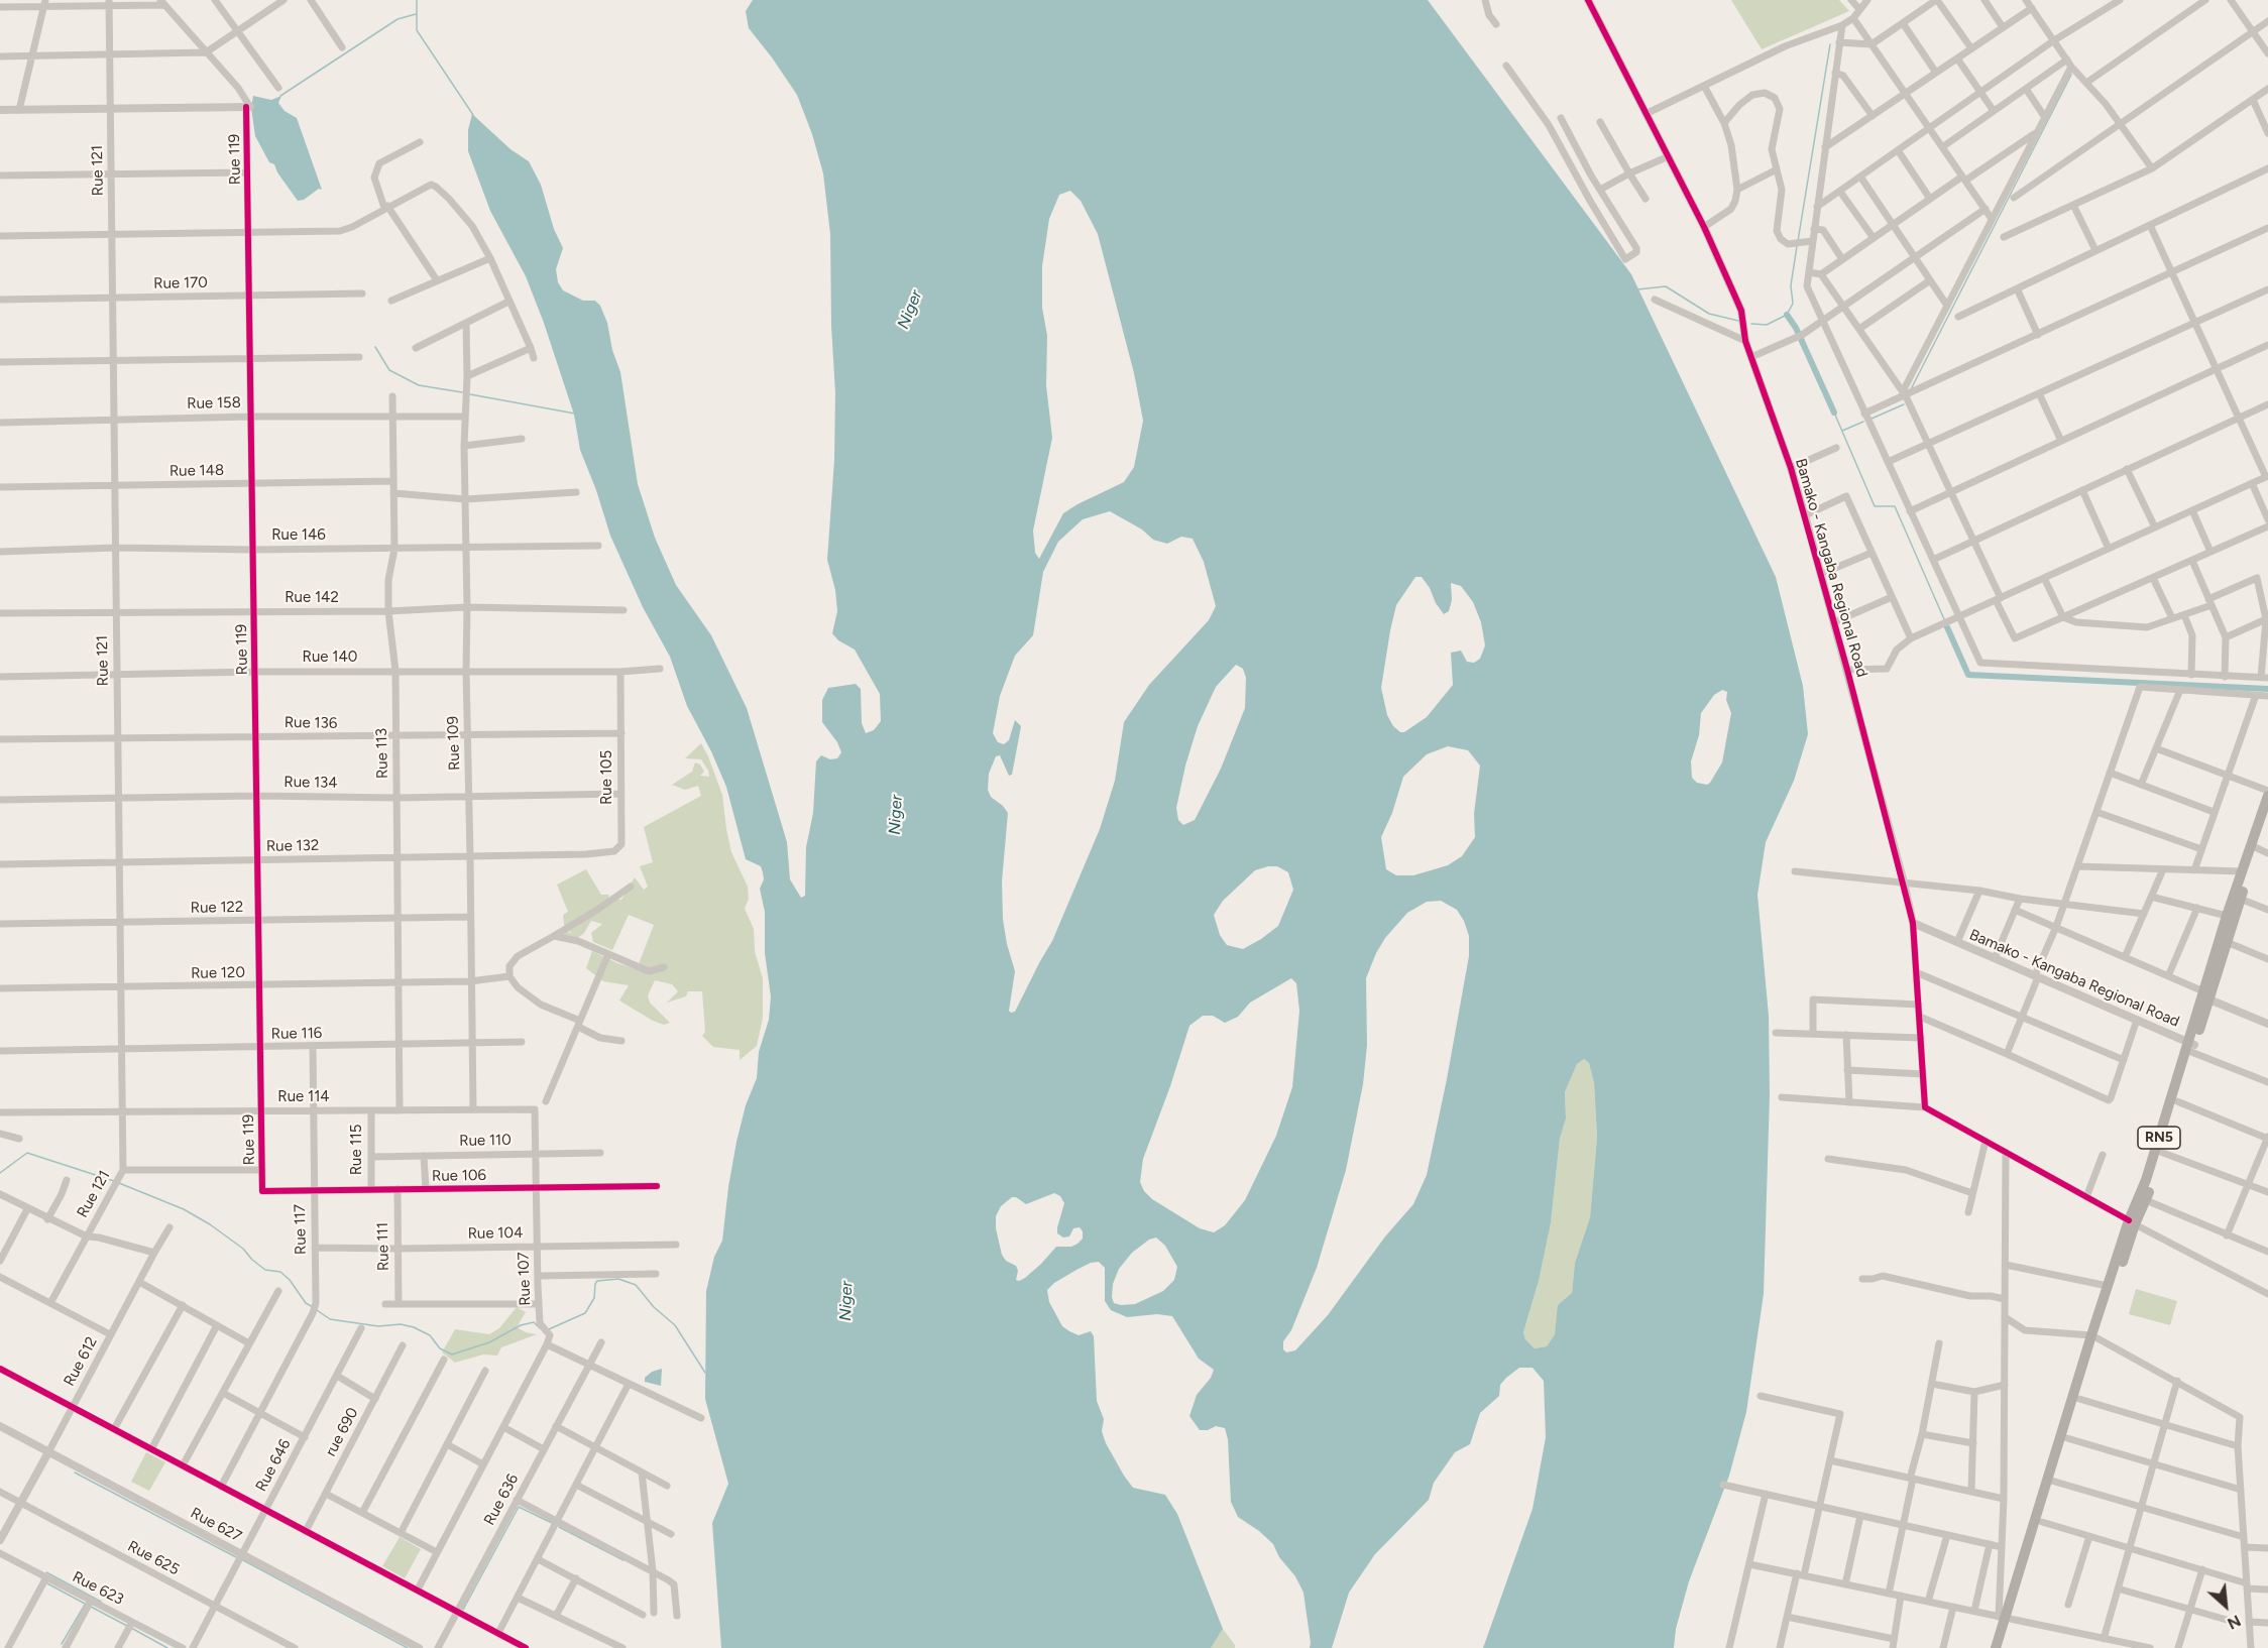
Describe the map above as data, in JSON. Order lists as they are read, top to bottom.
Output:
{
  "streets": {
    "highway": ["RN5"],
    "street": [
      "Rue 119",
      "Rue 121",
      "Rue 170",
      "Rue 158",
      "Rue 148",
      "Rue 146",
      "Bamako - Kangaba Regional Road",
      "Rue 142",
      "Rue 140",
      "Rue 136",
      "Rue 109",
      "Rue 113",
      "Rue 105",
      "Rue 134",
      "Rue 132",
      "Rue 122",
      "Rue 120",
      "Rue 116",
      "Rue 114",
      "Rue 110",
      "Rue 115",
      "Rue 106",
      "Rue 117",
      "Rue 104",
      "Rue 111",
      "Rue 107",
      "Rue 612",
      "rue 690",
      "Rue 646",
      "Rue 636",
      "Rue 627",
      "Rue 625",
      "Rue 623"
    ]
  },
  "crossings": [
    ["Rue 119", "Rue 170"],
    ["Rue 119", "Rue 158"],
    ["Rue 119", "Rue 148"],
    ["Rue 119", "Rue 146"],
    ["Rue 119", "Rue 142"],
    ["Rue 119", "Rue 140"],
    ["Rue 119", "Rue 136"],
    ["Rue 119", "Rue 134"],
    ["Rue 119", "Rue 132"],
    ["Rue 119", "Rue 122"],
    ["Rue 119", "Rue 120"],
    ["Rue 119", "Rue 116"],
    ["Rue 119", "Rue 114"],
    ["Rue 119", "Rue 106"],
    ["Rue 121", "Rue 170"],
    ["Rue 121", "Rue 158"],
    ["Rue 121", "Rue 148"],
    ["Rue 121", "Rue 146"],
    ["Rue 121", "Rue 142"],
    ["Rue 121", "Rue 140"],
    ["Rue 121", "Rue 136"],
    ["Rue 121", "Rue 134"],
    ["Rue 121", "Rue 132"],
    ["Rue 121", "Rue 122"],
    ["Rue 121", "Rue 120"],
    ["Rue 121", "Rue 116"],
    ["Rue 121", "Rue 114"],
    ["Rue 158", "Rue 109"],
    ["Rue 158", "Rue 113"],
    ["Rue 148", "Rue 113"],
    ["Rue 146", "Rue 109"],
    ["Rue 146", "Rue 113"],
    ["Bamako - Kangaba Regional Road", "RN5"],
    ["Rue 142", "Rue 109"],
    ["Rue 142", "Rue 113"],
    ["Rue 140", "Rue 109"],
    ["Rue 140", "Rue 113"],
    ["Rue 140", "Rue 105"],
    ["Rue 136", "Rue 109"],
    ["Rue 136", "Rue 113"],
    ["Rue 136", "Rue 105"],
    ["Rue 109", "Rue 134"],
    ["Rue 109", "Rue 132"],
    ["Rue 109", "Rue 122"],
    ["Rue 109", "Rue 120"],
    ["Rue 109", "Rue 116"],
    ["Rue 109", "Rue 114"],
    ["Rue 113", "Rue 134"],
    ["Rue 113", "Rue 132"],
    ["Rue 113", "Rue 122"],
    ["Rue 113", "Rue 120"],
    ["Rue 113", "Rue 116"],
    ["Rue 113", "Rue 114"],
    ["Rue 105", "Rue 134"],
    ["Rue 105", "Rue 132"],
    ["Rue 116", "Rue 117"],
    ["Rue 114", "Rue 115"],
    ["Rue 114", "Rue 117"],
    ["Rue 114", "Rue 107"],
    ["Rue 110", "Rue 115"],
    ["Rue 110", "Rue 107"],
    ["Rue 115", "Rue 106"],
    ["Rue 106", "Rue 117"],
    ["Rue 106", "Rue 111"],
    ["Rue 106", "Rue 107"],
    ["Rue 117", "Rue 104"],
    ["Rue 104", "Rue 111"],
    ["Rue 104", "Rue 107"],
    ["Rue 612", "Rue 627"],
    ["Rue 612", "Rue 625"],
    ["Rue 646", "Rue 627"],
    ["Rue 646", "Rue 625"]
  ],
  "water": ["Niger"],
  "north": "bottom right"
}
